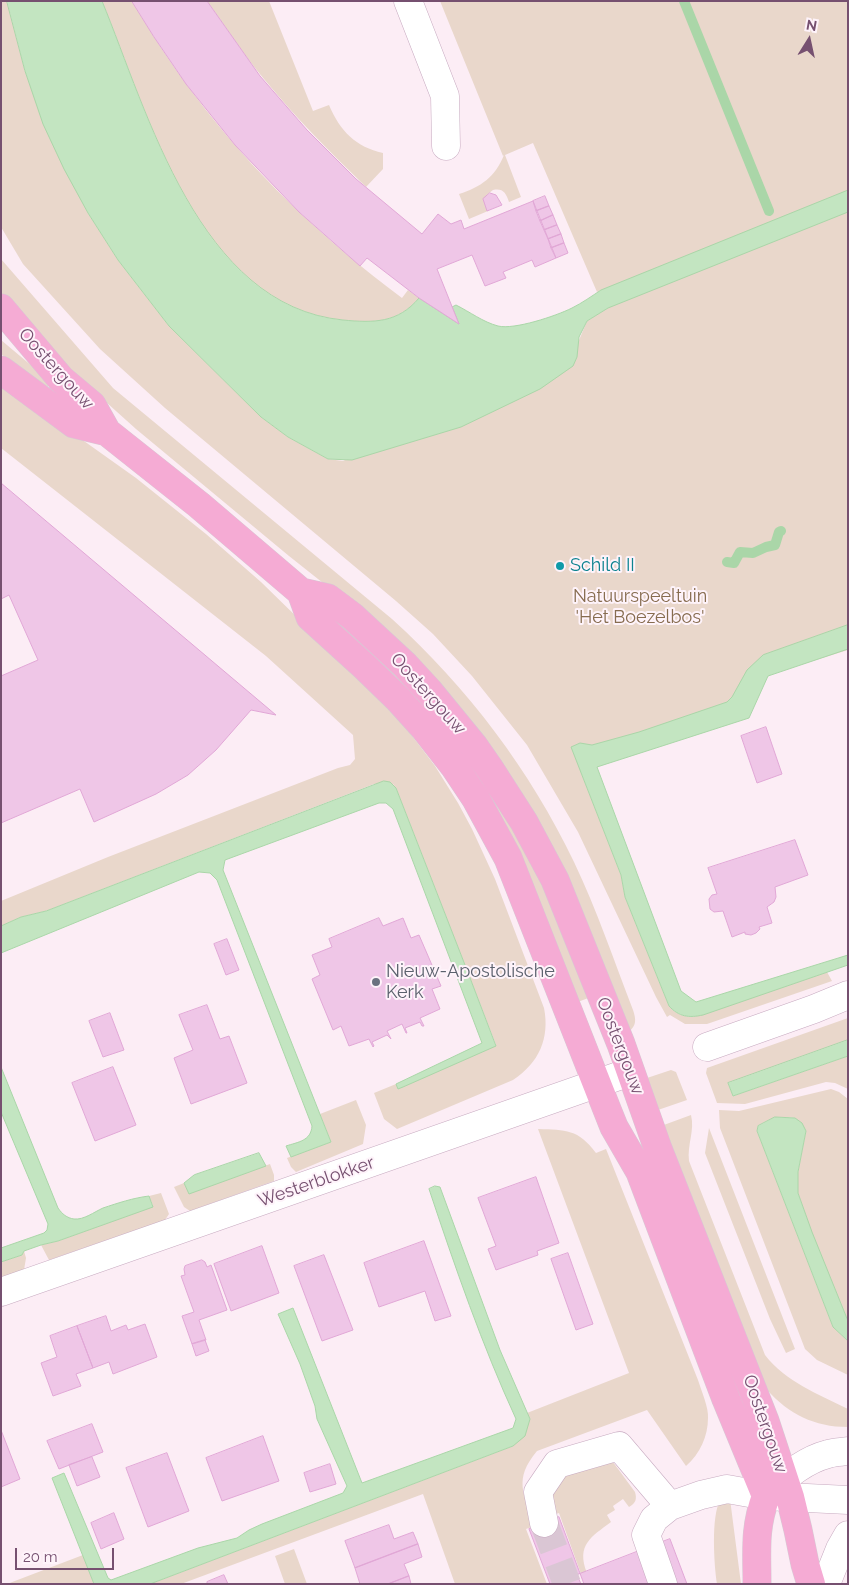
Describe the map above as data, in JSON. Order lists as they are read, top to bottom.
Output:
{
  "streets": {
    "main road": ["Oostergouw"],
    "street": ["Westerblokker"]
  },
  "crossings": [
    ["Oostergouw", "Westerblokker"]
  ],
  "parks": ["Natuurspeeltuin 'Het Boezelbos'"],
  "places": ["Schild II", "Nieuw-Apostolische Kerk"],
  "scale_bar": "20 m",
  "north": "top"
}
